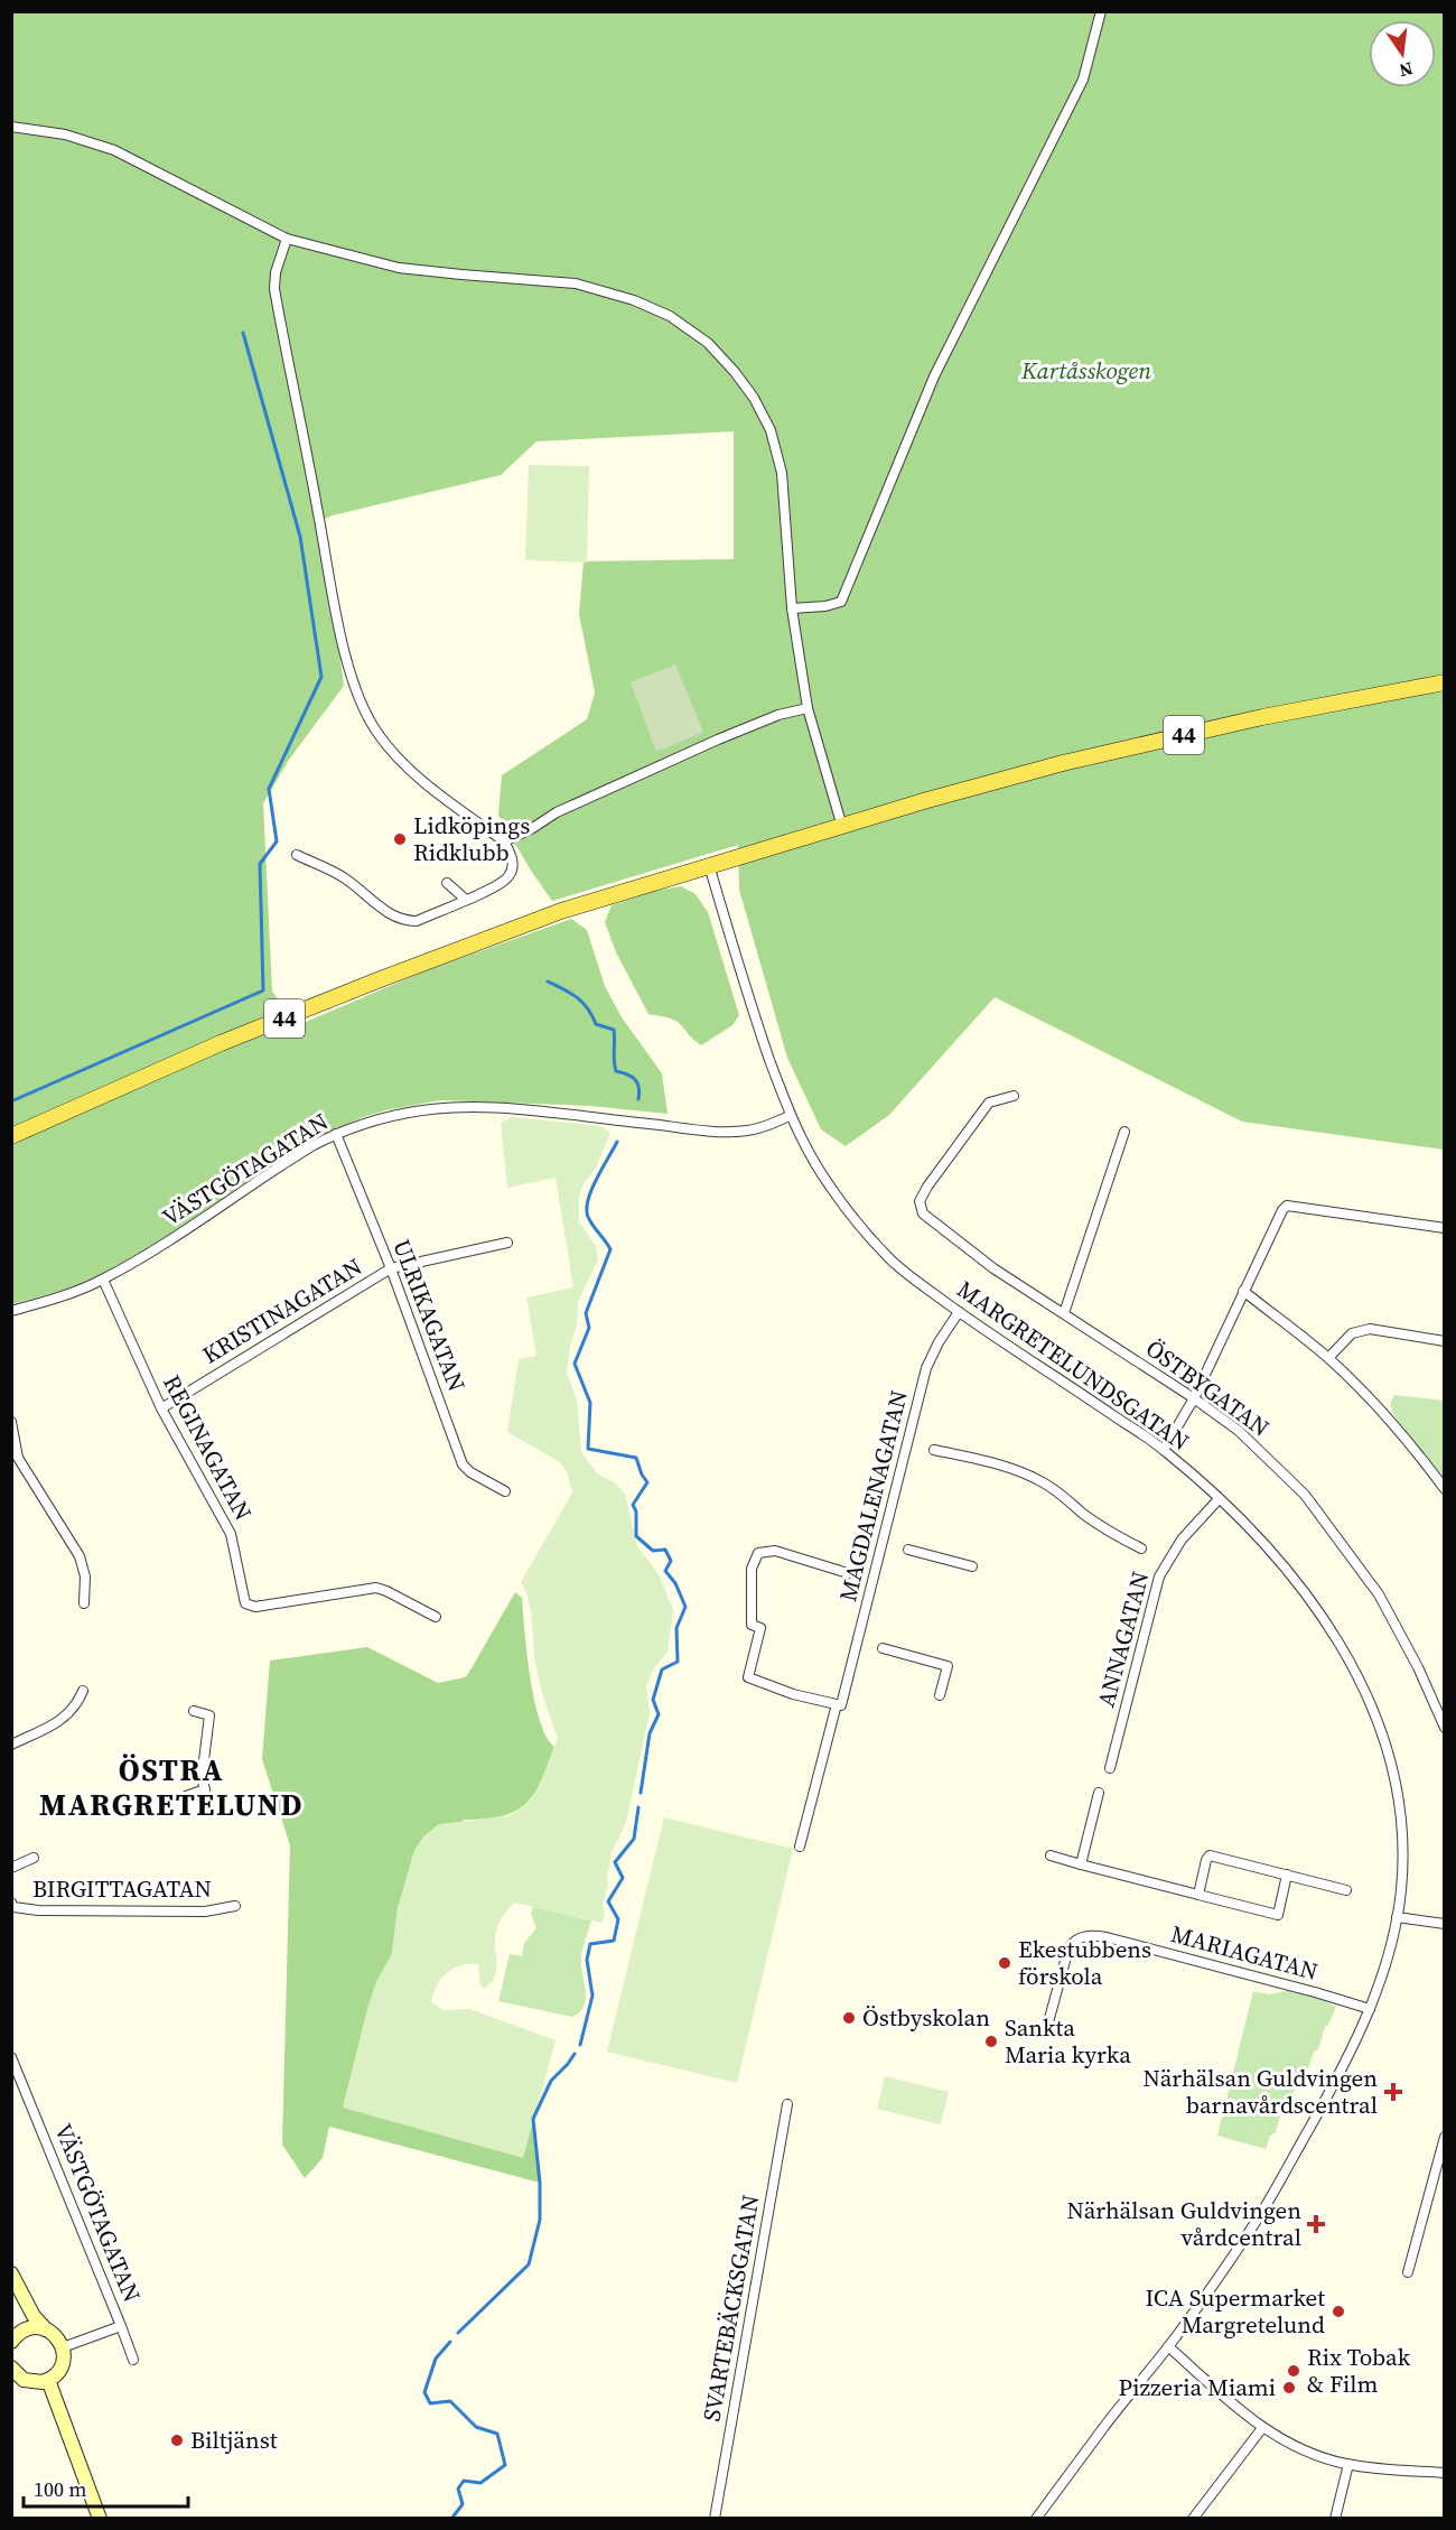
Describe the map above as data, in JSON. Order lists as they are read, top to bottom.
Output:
{
  "streets": {
    "main road": ["44"],
    "street": [
      "VÄSTGÖTAGATAN",
      "KRISTINAGATAN",
      "ULRIKAGATAN",
      "MARGRETELUNDSGATAN",
      "ÖSTBYGATAN",
      "REGINAGATAN",
      "MAGDALENAGATAN",
      "ANNAGATAN",
      "BIRGITTAGATAN",
      "MARIAGATAN",
      "SVARTEBÄCKSGATAN"
    ]
  },
  "crossings": [
    ["44", "MARGRETELUNDSGATAN"],
    ["VÄSTGÖTAGATAN", "ULRIKAGATAN"],
    ["VÄSTGÖTAGATAN", "MARGRETELUNDSGATAN"],
    ["VÄSTGÖTAGATAN", "REGINAGATAN"],
    ["KRISTINAGATAN", "ULRIKAGATAN"],
    ["KRISTINAGATAN", "REGINAGATAN"],
    ["MARGRETELUNDSGATAN", "MAGDALENAGATAN"],
    ["MARGRETELUNDSGATAN", "ANNAGATAN"],
    ["MARGRETELUNDSGATAN", "MARIAGATAN"]
  ],
  "districts": ["ÖSTRA MARGRETELUND"],
  "parks": ["Kartåsskogen"],
  "places": {
    "other": [
      "Lidköpings Ridklubb",
      "Ekestubbens förskola",
      "Östbyskolan",
      "Sankta Maria kyrka",
      "ICA Supermarket Margretelund",
      "Rix Tobak & Film",
      "Pizzeria Miami",
      "Biltjänst"
    ],
    "health": ["Närhälsan Guldvingen barnavårdscentral", "Närhälsan Guldvingen vårdcentral"]
  },
  "scale_bar": "100 m",
  "north": "bottom"
}
